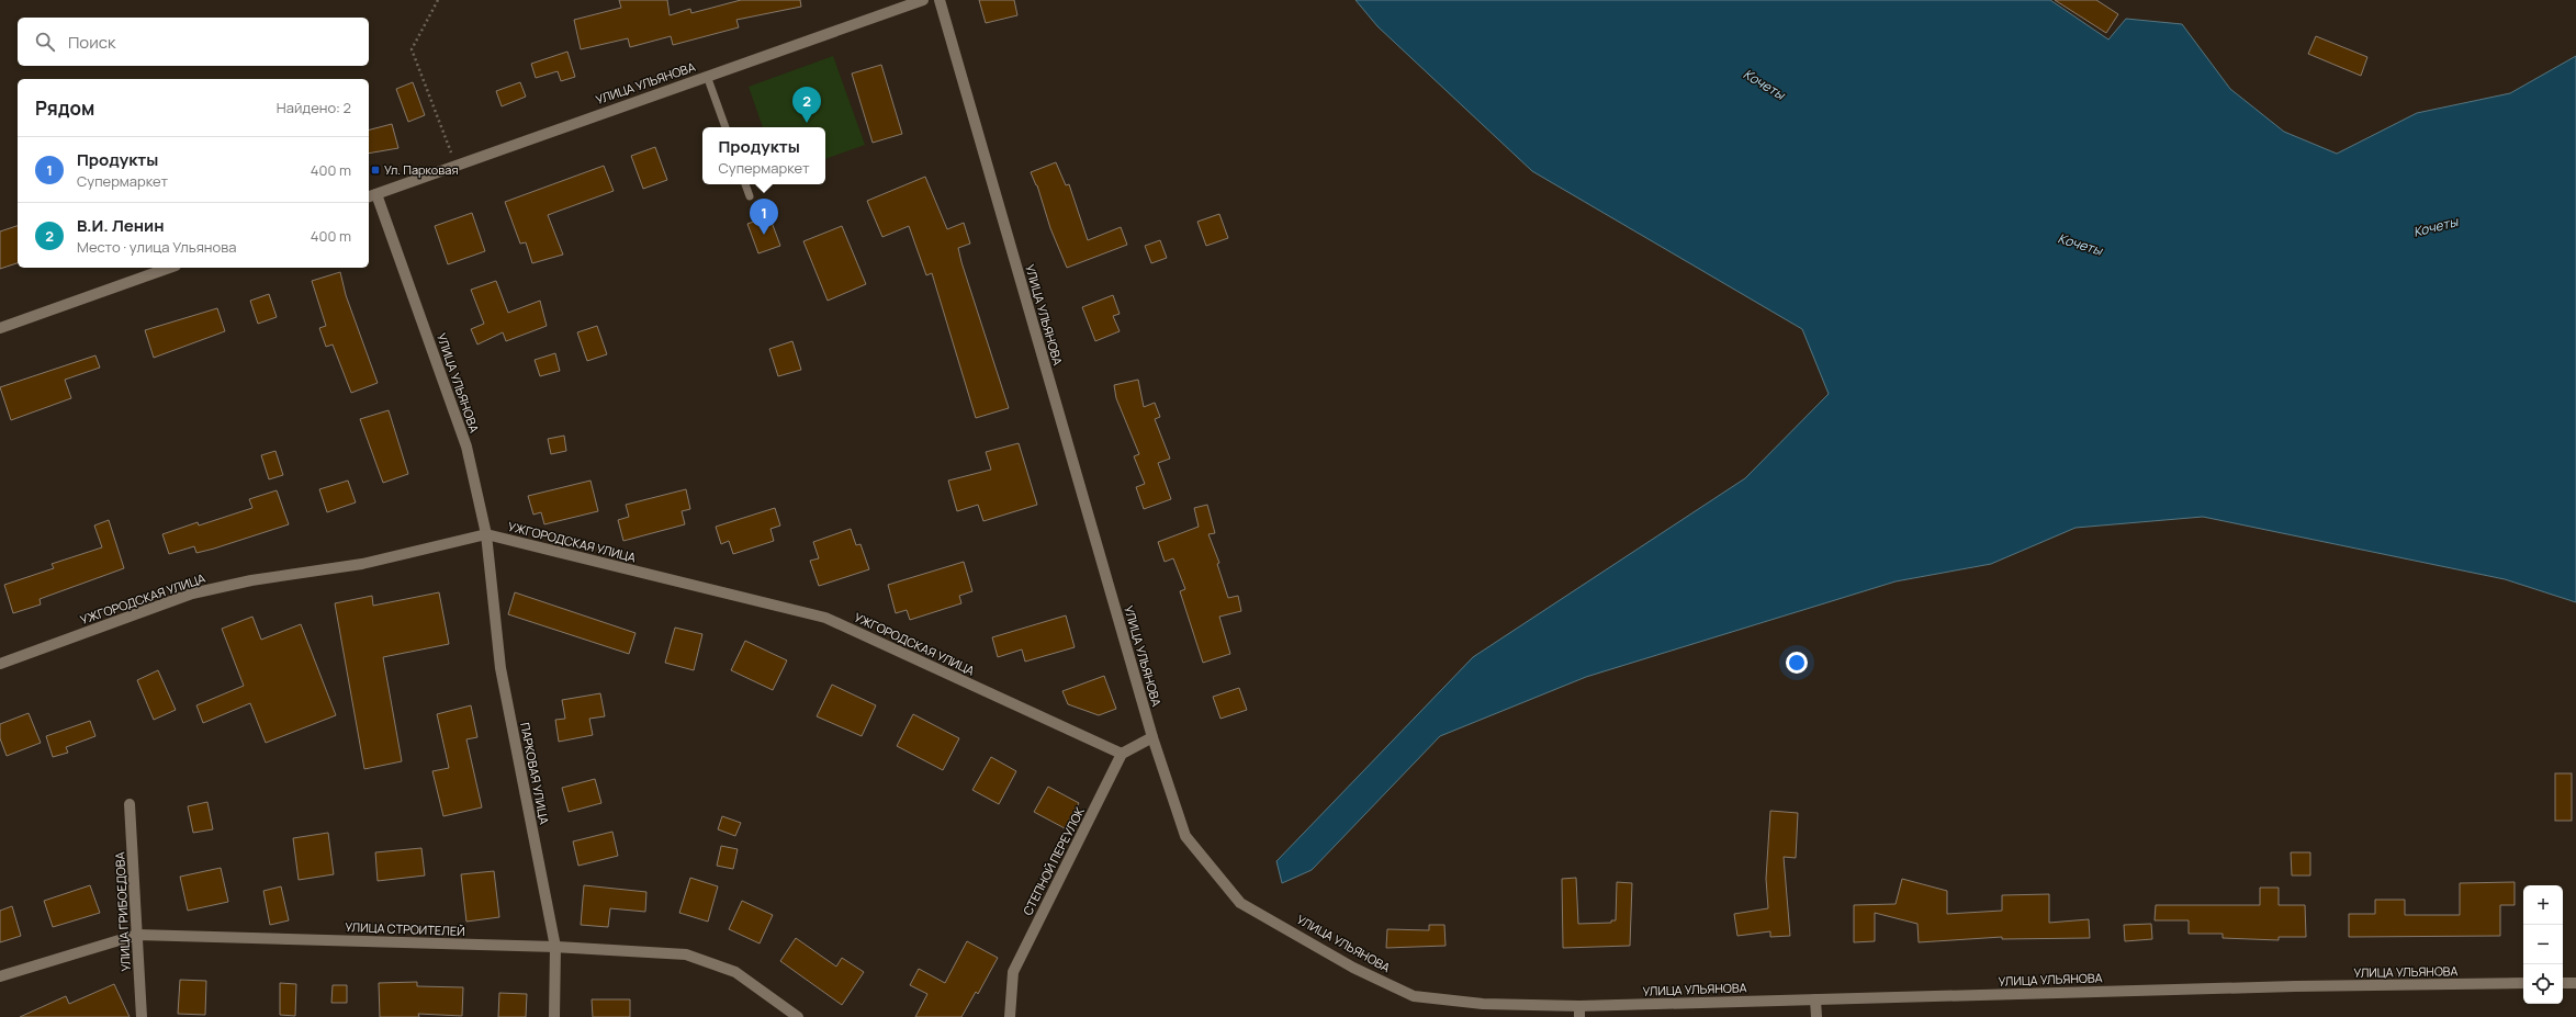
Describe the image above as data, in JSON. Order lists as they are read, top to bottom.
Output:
{
  "streets": {
    "street": [
      "УЛИЦА УЛЬЯНОВА",
      "УЖГОРОДСКАЯ УЛИЦА",
      "ПАРКОВАЯ УЛИЦА",
      "СТЕПНОЙ ПЕРЕУЛОК",
      "УЛИЦА ГРИБОЕДОВА",
      "УЛИЦА СТРОИТЕЛЕЙ"
    ]
  },
  "crossings": [
    ["УЛИЦА УЛЬЯНОВА", "УЖГОРОДСКАЯ УЛИЦА"],
    ["УЛИЦА УЛЬЯНОВА", "ПАРКОВАЯ УЛИЦА"],
    ["УЖГОРОДСКАЯ УЛИЦА", "ПАРКОВАЯ УЛИЦА"],
    ["УЖГОРОДСКАЯ УЛИЦА", "СТЕПНОЙ ПЕРЕУЛОК"],
    ["ПАРКОВАЯ УЛИЦА", "УЛИЦА СТРОИТЕЛЕЙ"],
    ["УЛИЦА ГРИБОЕДОВА", "УЛИЦА СТРОИТЕЛЕЙ"]
  ],
  "water": ["Кочеты"],
  "places": {
    "transit": ["Ул. Парковая"]
  },
  "page": {
    "search": "Поиск",
    "heading": ["Рядом", "Найдено: 2"],
    "pins": ["2", "1"],
    "popup": ["Продукты", "Супермаркет"],
    "list": [
      {
        "mark": "1",
        "name": "Продукты",
        "note": "Супермаркет",
        "value": "400 m"
      },
      {
        "mark": "2",
        "name": "В.И. Ленин",
        "note": "Место · улица Ульянова",
        "value": "400 m"
      }
    ],
    "map_buttons": ["+", "−"]
  }
}
